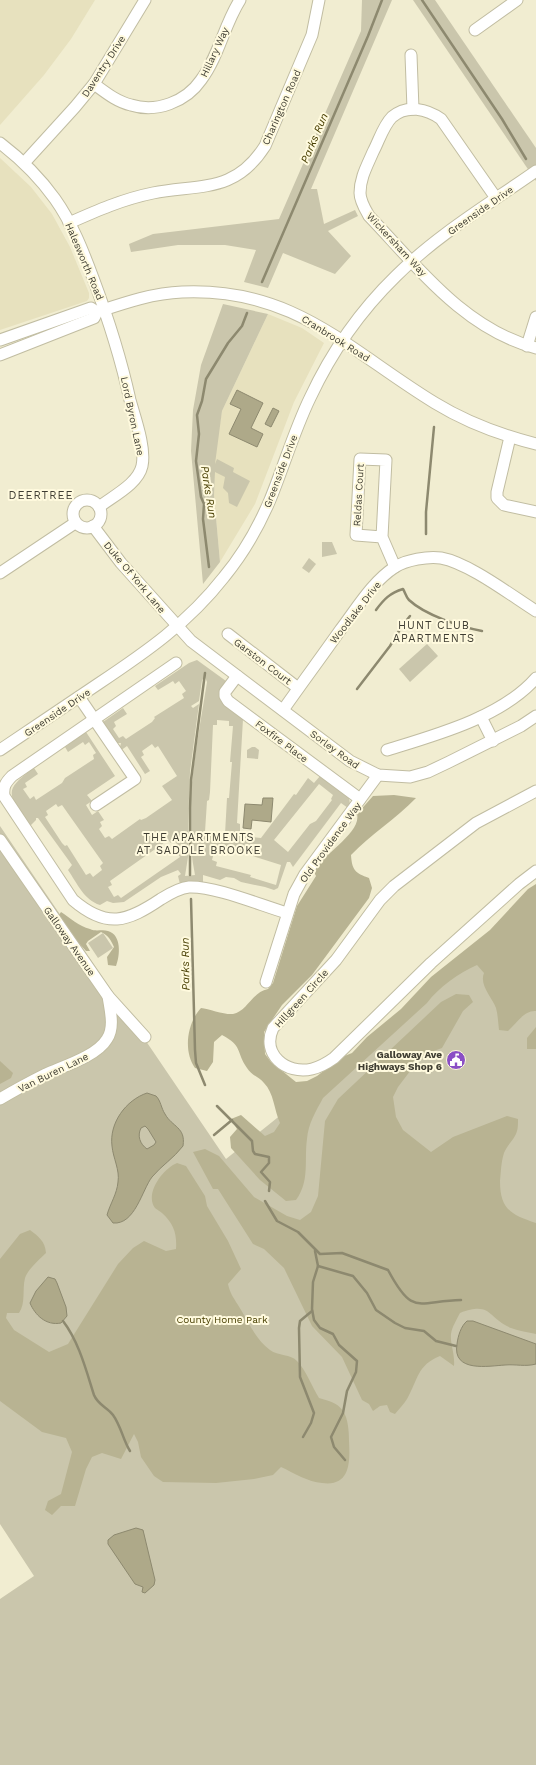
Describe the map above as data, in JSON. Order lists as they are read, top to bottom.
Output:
{
  "streets": {
    "street": [
      "Hillary Way",
      "Daventry Drive",
      "Charington Road",
      "Greenside Drive",
      "Wickersham Way",
      "Halesworth Road",
      "Cranbrook Road",
      "Lord Byron Lane",
      "Reldas Court",
      "Duke Of York Lane",
      "Woodlake Drive",
      "Garston Court",
      "Foxfire Place",
      "Sorley Road",
      "Old Providence Way",
      "Galloway Avenue",
      "Hillgreen Circle",
      "Van Buren Lane"
    ]
  },
  "crossings": [
    ["Hillary Way", "Daventry Drive"],
    ["Daventry Drive", "Halesworth Road"],
    ["Charington Road", "Halesworth Road"],
    ["Greenside Drive", "Wickersham Way"],
    ["Greenside Drive", "Cranbrook Road"],
    ["Greenside Drive", "Duke Of York Lane"],
    ["Greenside Drive", "Sorley Road"],
    ["Halesworth Road", "Cranbrook Road"],
    ["Halesworth Road", "Lord Byron Lane"],
    ["Cranbrook Road", "Lord Byron Lane"],
    ["Lord Byron Lane", "Duke Of York Lane"],
    ["Reldas Court", "Woodlake Drive"],
    ["Duke Of York Lane", "Sorley Road"],
    ["Woodlake Drive", "Garston Court"],
    ["Woodlake Drive", "Sorley Road"],
    ["Foxfire Place", "Sorley Road"],
    ["Foxfire Place", "Old Providence Way"],
    ["Sorley Road", "Old Providence Way"],
    ["Galloway Avenue", "Van Buren Lane"]
  ],
  "districts": ["DEERTREE", "HUNT CLUB APARTMENTS", "THE APARTMENTS AT SADDLE BROOKE"],
  "water": ["Parks Run"],
  "parks": ["County Home Park"],
  "places": {
    "public building": ["Galloway Ave Highways Shop 6"]
  }
}
